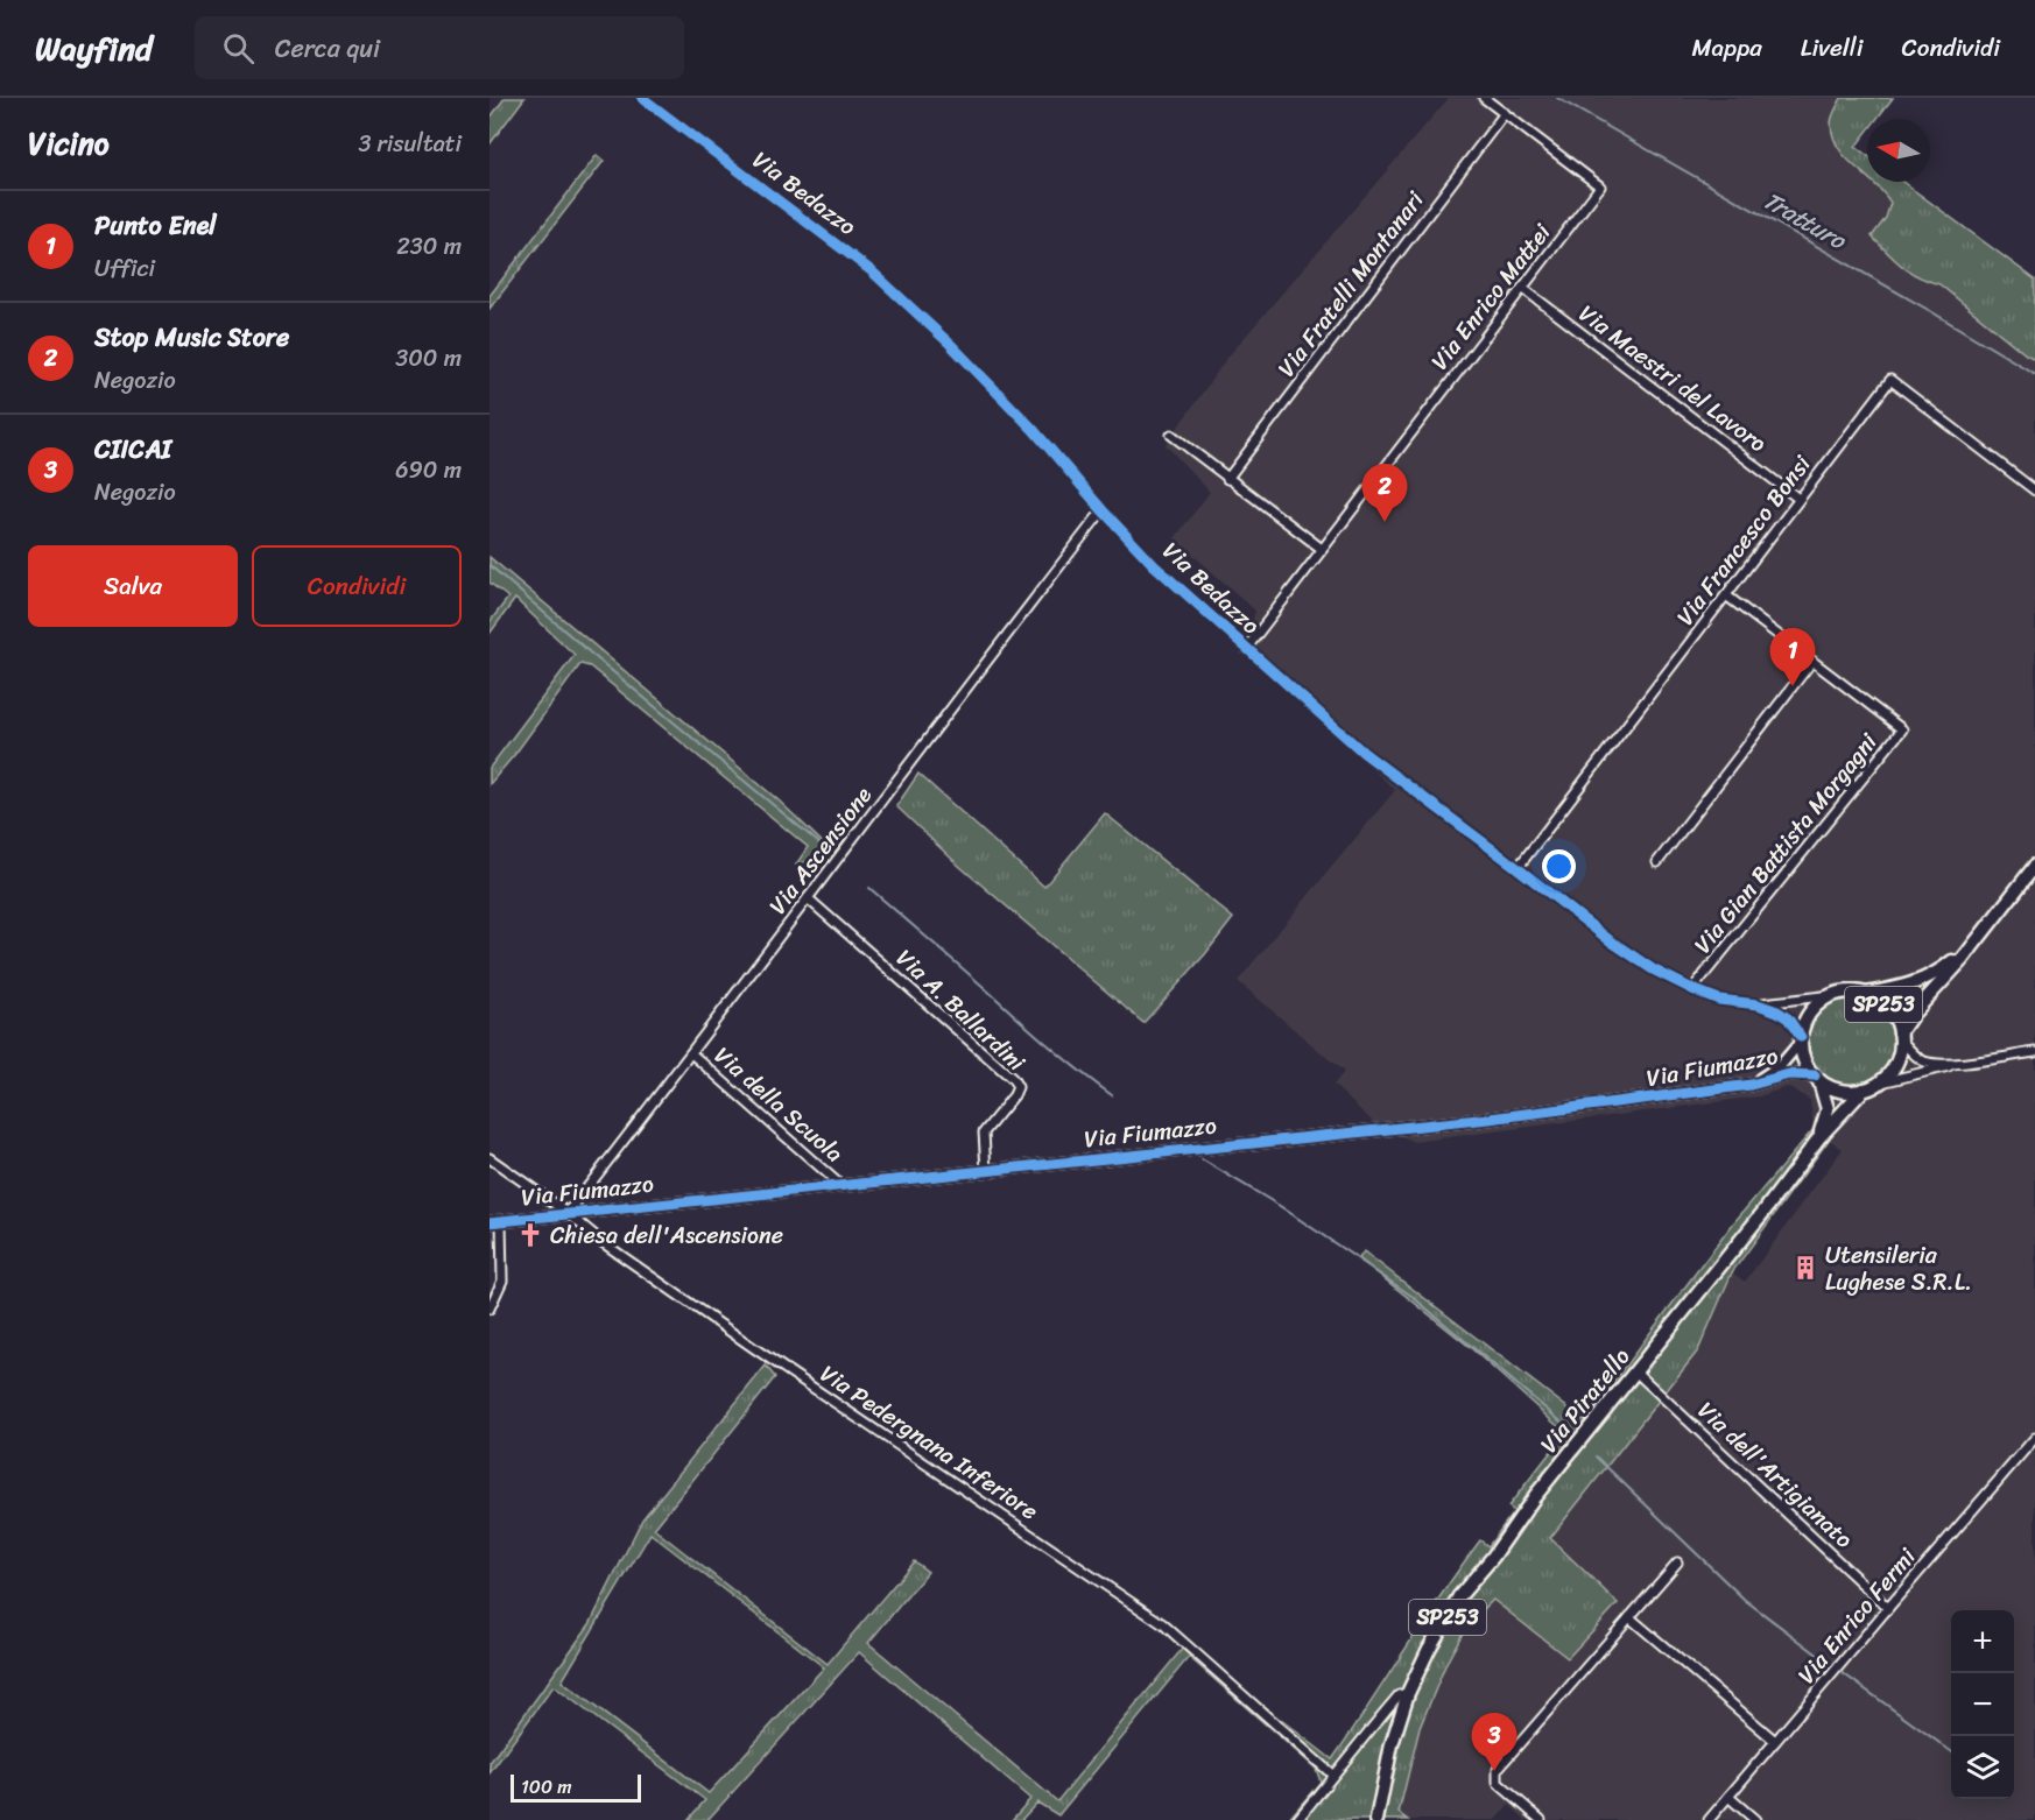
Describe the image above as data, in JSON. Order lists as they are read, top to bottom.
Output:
{
  "streets": {
    "main road": ["SP253", "Via Piratello"],
    "street": [
      "Via Bedazzo",
      "Via Fratelli Montanari",
      "Via Enrico Mattei",
      "Via Maestri del Lavoro",
      "Via Francesco Bonsi",
      "Via Gian Battista Morgagni",
      "Via Ascensione",
      "Via A. Ballardini",
      "Via Fiumazzo",
      "Via della Scuola",
      "Via Pedergnana Inferiore",
      "Via dell'Artigianato",
      "Via Enrico Fermi"
    ]
  },
  "crossings": [
    ["Via Bedazzo", "Via Enrico Mattei"],
    ["Via Bedazzo", "Via Francesco Bonsi"],
    ["Via Bedazzo", "Via Gian Battista Morgagni"],
    ["Via Bedazzo", "Via Ascensione"],
    ["Via Bedazzo", "SP253"],
    ["Via Bedazzo", "Via Fiumazzo"],
    ["Via Bedazzo", "Via Piratello"],
    ["Via Fratelli Montanari", "Via Enrico Mattei"],
    ["Via Enrico Mattei", "Via Maestri del Lavoro"],
    ["Via Maestri del Lavoro", "Via Francesco Bonsi"],
    ["Via Francesco Bonsi", "Via Gian Battista Morgagni"],
    ["Via Ascensione", "Via A. Ballardini"],
    ["Via Ascensione", "Via Fiumazzo"],
    ["Via Ascensione", "Via della Scuola"],
    ["Via Ascensione", "Via Pedergnana Inferiore"],
    ["SP253", "Via Fiumazzo"],
    ["SP253", "Via Piratello"],
    ["Via A. Ballardini", "Via Fiumazzo"],
    ["Via Fiumazzo", "Via della Scuola"],
    ["Via Fiumazzo", "Via Piratello"],
    ["Via Fiumazzo", "Via Pedergnana Inferiore"],
    ["Via Piratello", "Via Pedergnana Inferiore"],
    ["Via Piratello", "Via dell'Artigianato"],
    ["Via dell'Artigianato", "Via Enrico Fermi"]
  ],
  "water": ["Tratturo"],
  "places": {
    "church": ["Chiesa dell'Ascensione"],
    "building": ["Utensileria Lughese S.R.L."]
  },
  "scale_bar": "100 m",
  "north": "left",
  "page": {
    "header": "Wayfind",
    "search": "Cerca qui",
    "nav": ["Mappa", "Livelli", "Condividi"],
    "heading": ["Vicino", "3 risultati"],
    "list": [
      {
        "mark": "1",
        "name": "Punto Enel",
        "note": "Uffici",
        "value": "230 m"
      },
      {
        "mark": "2",
        "name": "Stop Music Store",
        "note": "Negozio",
        "value": "300 m"
      },
      {
        "mark": "3",
        "name": "CIICAI",
        "note": "Negozio",
        "value": "690 m"
      }
    ],
    "pins": ["2", "1", "3"],
    "buttons": ["Salva", "Condividi"],
    "map_buttons": ["+", "−"],
    "scale": "100 m"
  }
}
